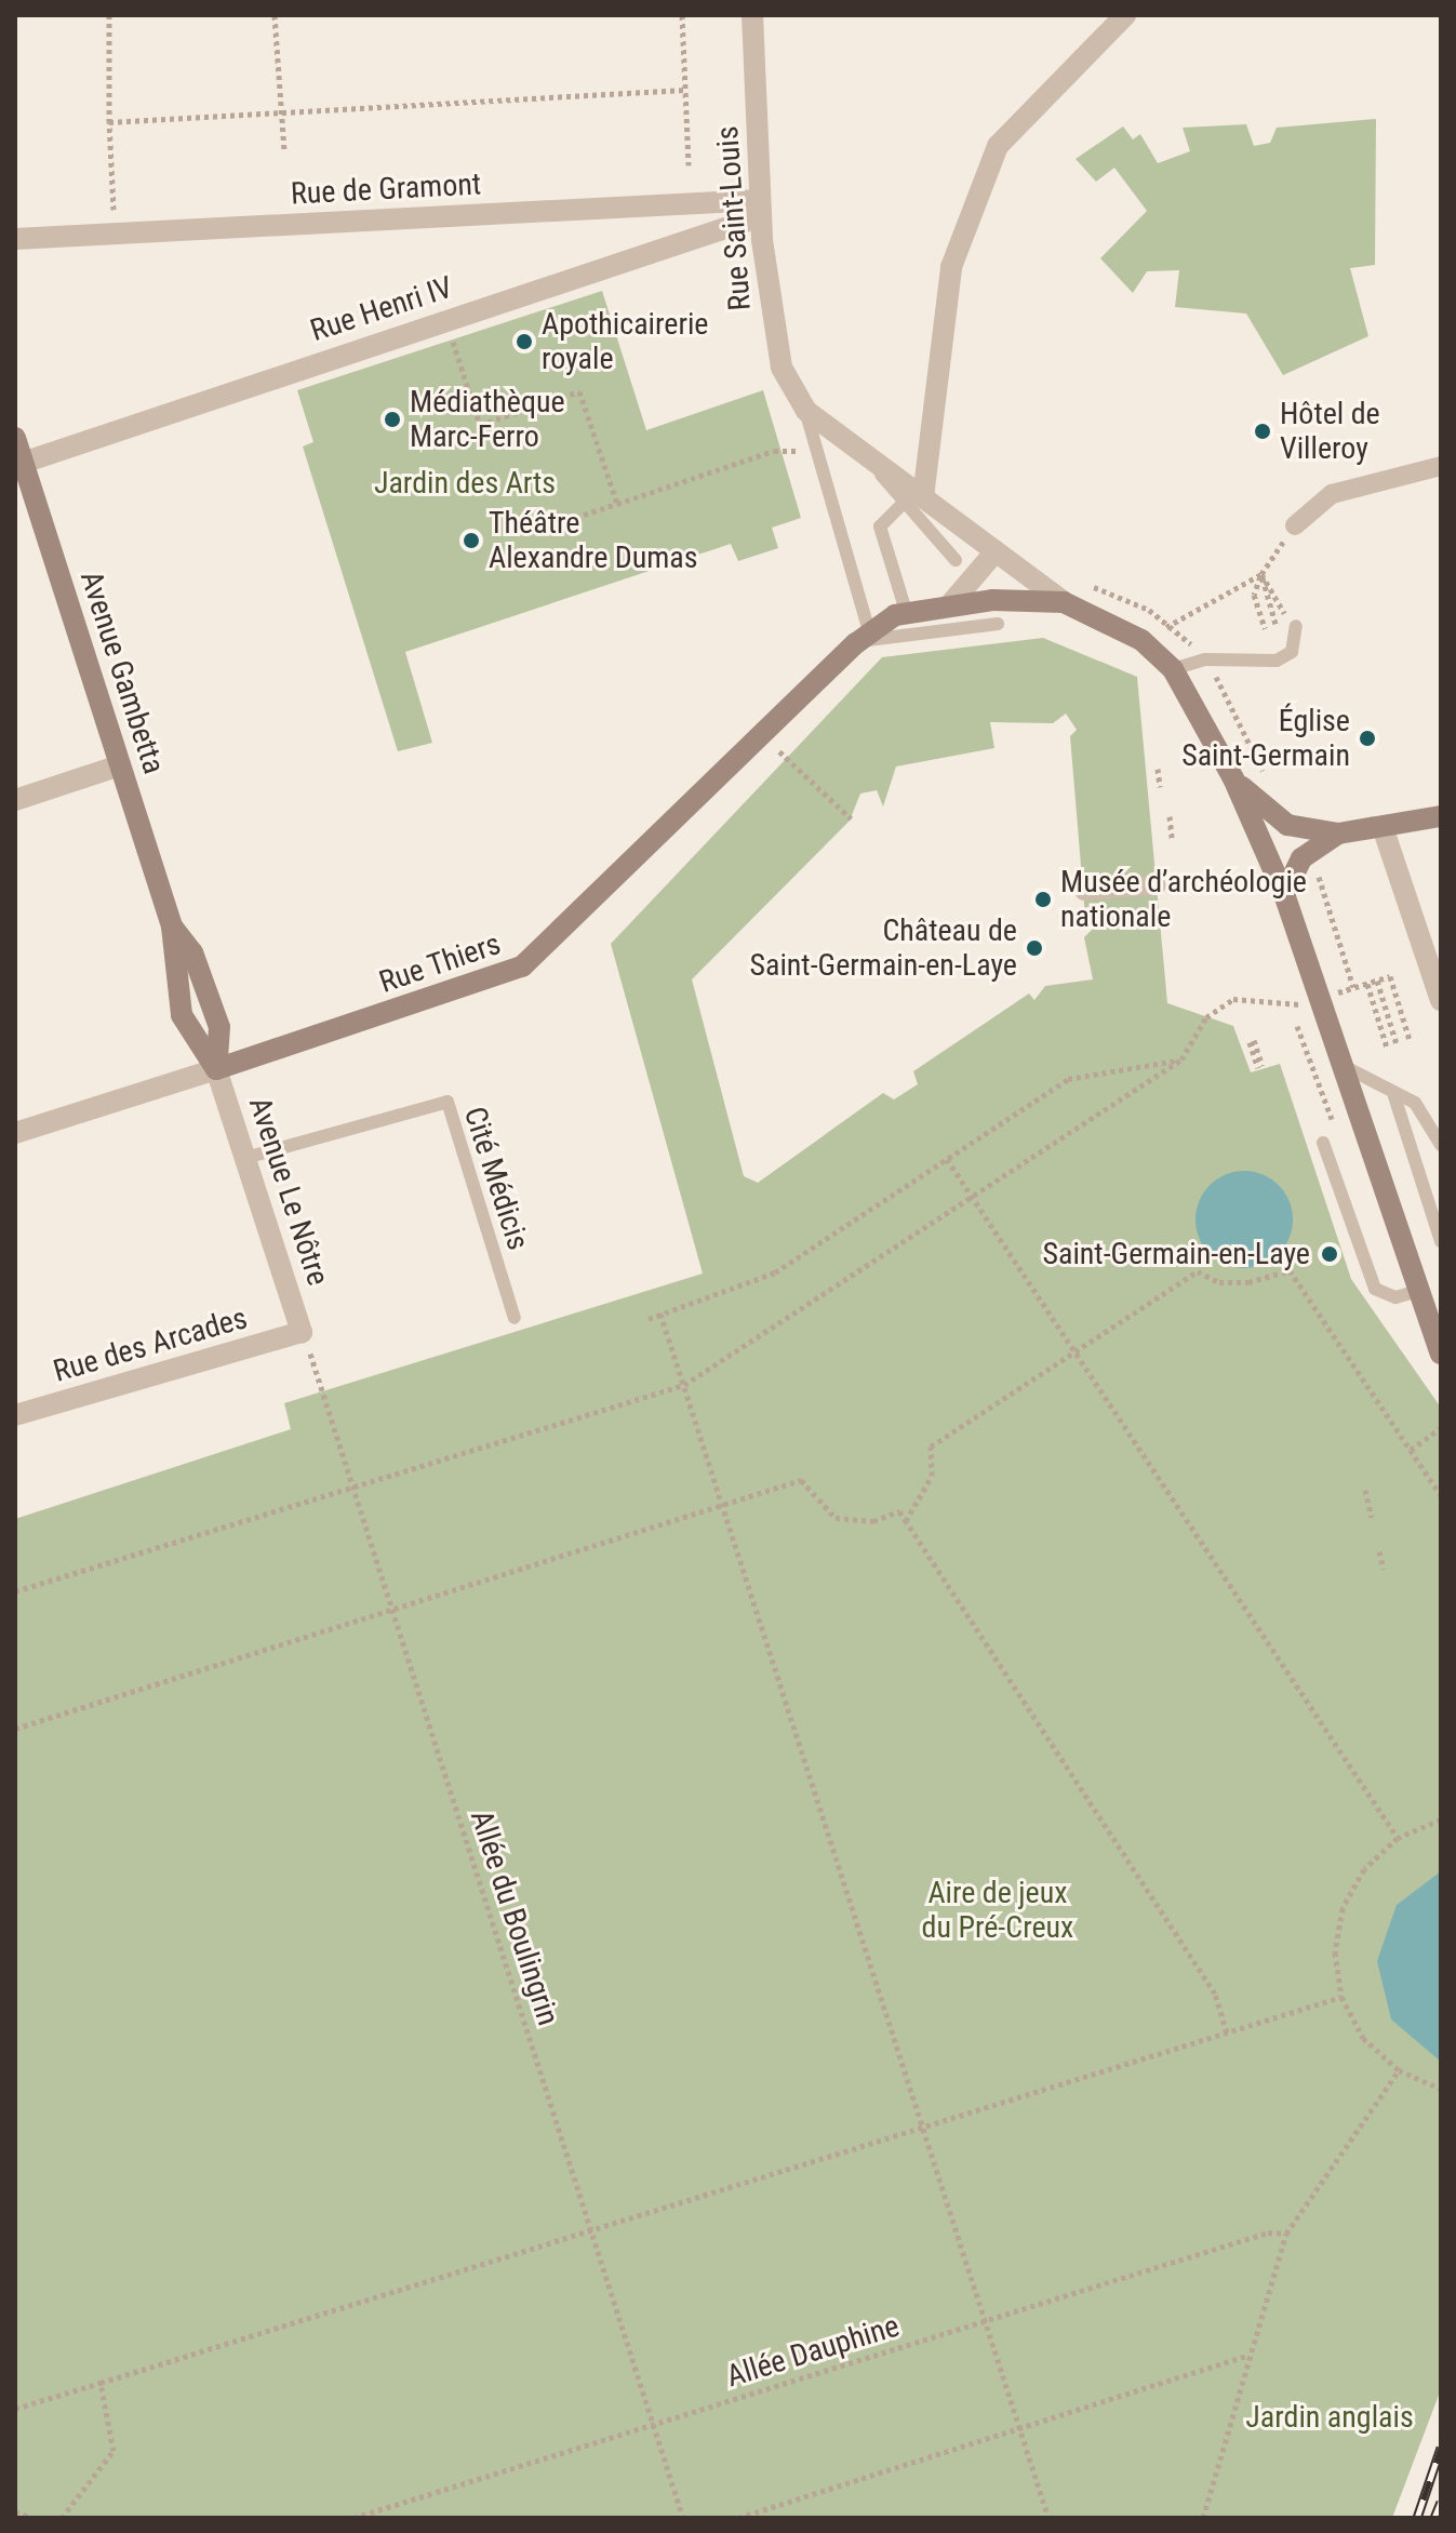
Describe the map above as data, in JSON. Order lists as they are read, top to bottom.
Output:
{
  "streets": {
    "main road": ["Avenue Gambetta", "Rue Thiers"],
    "street": [
      "Rue de Gramont",
      "Rue Saint-Louis",
      "Rue Henri IV",
      "Avenue Le Nôtre",
      "Rue des Arcades"
    ],
    "lane": ["Cité Médicis"],
    "path": ["Allée du Boulingrin", "Allée Dauphine"]
  },
  "crossings": [
    ["Rue de Gramont", "Rue Saint-Louis"],
    ["Rue de Gramont", "Rue Henri IV"],
    ["Rue Saint-Louis", "Rue Henri IV"],
    ["Rue Henri IV", "Avenue Gambetta"],
    ["Avenue Gambetta", "Rue Thiers"],
    ["Avenue Gambetta", "Avenue Le Nôtre"],
    ["Rue Thiers", "Avenue Le Nôtre"],
    ["Cité Médicis", "Avenue Le Nôtre"],
    ["Avenue Le Nôtre", "Rue des Arcades"],
    ["Avenue Le Nôtre", "Allée du Boulingrin"],
    ["Rue des Arcades", "Allée du Boulingrin"],
    ["Allée du Boulingrin", "Allée Dauphine"]
  ],
  "parks": ["Jardin des Arts", "Aire de jeux du Pré-Creux", "Jardin anglais"],
  "places": [
    "Apothicairerie royale",
    "Médiathèque Marc-Ferro",
    "Hôtel de Villeroy",
    "Théâtre Alexandre Dumas",
    "Église Saint-Germain",
    "Musée d’archéologie nationale",
    "Château de Saint-Germain-en-Laye",
    "Saint-Germain-en-Laye"
  ]
}
